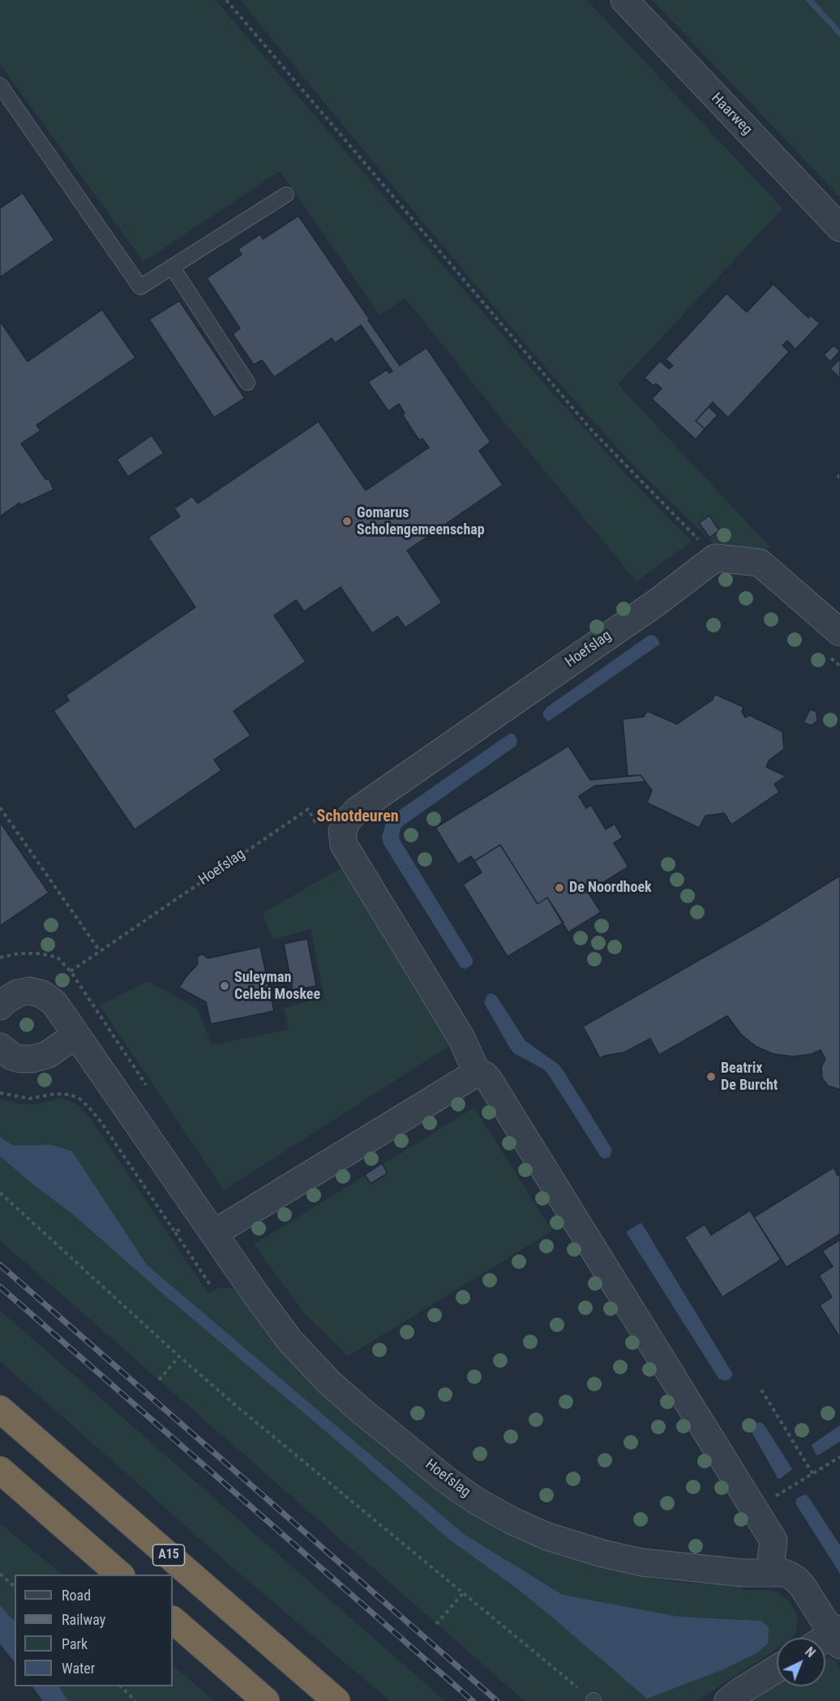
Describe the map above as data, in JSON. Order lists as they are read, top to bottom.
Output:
{
  "streets": {
    "highway": ["A15"],
    "street": ["Haarweg", "Hoefslag"]
  },
  "districts": ["Schotdeuren"],
  "places": [
    "Gomarus Scholengemeenschap",
    "De Noordhoek",
    "Suleyman Celebi Moskee",
    "Beatrix De Burcht"
  ],
  "legend": [
    "Road",
    "Railway",
    "Park",
    "Water"
  ],
  "north": "top right"
}
